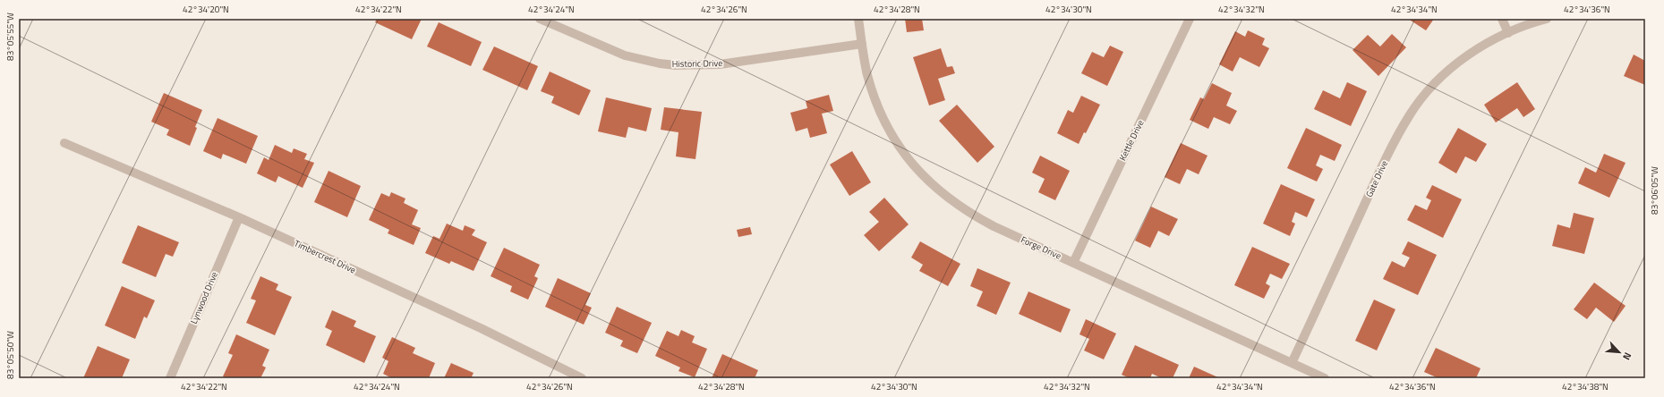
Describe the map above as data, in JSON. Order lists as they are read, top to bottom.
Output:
{
  "streets": {
    "street": [
      "Historic Drive",
      "Kettle Drive",
      "Gate Drive",
      "Forge Drive",
      "Timbercrest Drive",
      "Lynwood Drive"
    ]
  },
  "crossings": [
    ["Historic Drive", "Forge Drive"],
    ["Kettle Drive", "Forge Drive"],
    ["Gate Drive", "Forge Drive"],
    ["Timbercrest Drive", "Lynwood Drive"]
  ],
  "north": "bottom right",
  "coordinates": [
    "42°34'20\"N",
    "42°34'22\"N",
    "42°34'24\"N",
    "42°34'26\"N",
    "42°34'28\"N",
    "42°34'30\"N",
    "42°34'32\"N",
    "42°34'34\"N",
    "42°34'36\"N",
    "83°05'55\"W",
    "83°06'05\"W",
    "83°05'50\"W",
    "42°34'38\"N"
  ]
}
